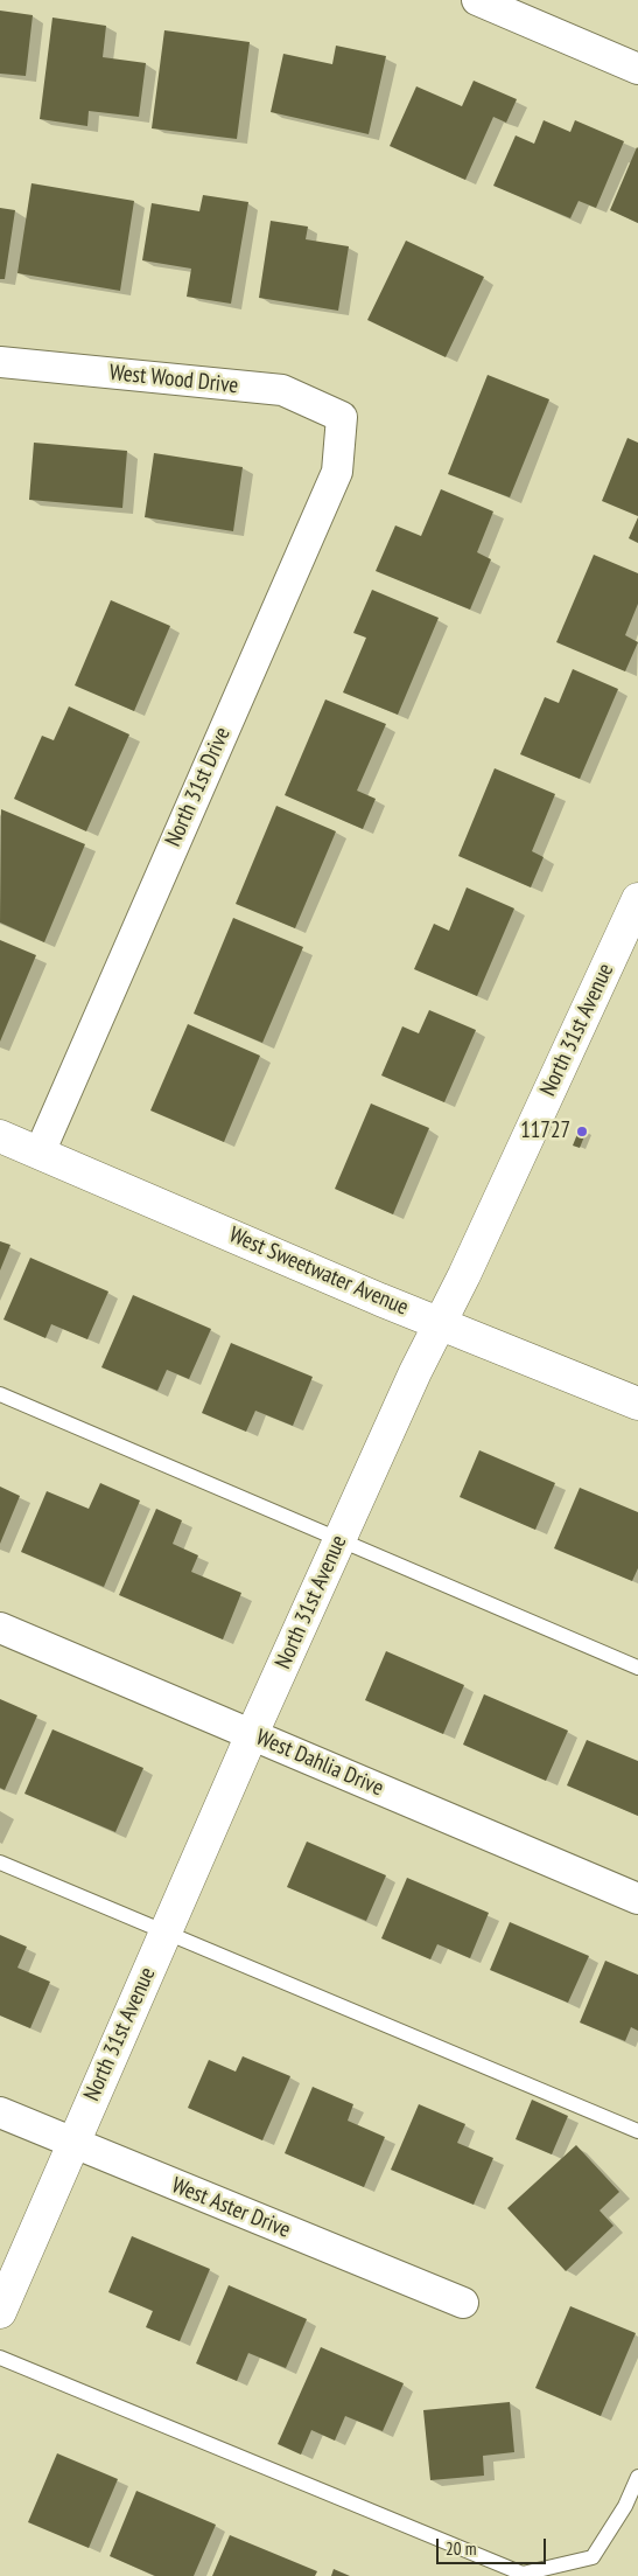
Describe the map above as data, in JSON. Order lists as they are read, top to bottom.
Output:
{
  "streets": {
    "street": [
      "West Wood Drive",
      "North 31st Drive",
      "North 31st Avenue",
      "West Sweetwater Avenue",
      "West Dahlia Drive",
      "West Aster Drive"
    ]
  },
  "crossings": [
    ["West Wood Drive", "North 31st Drive"],
    ["North 31st Drive", "West Sweetwater Avenue"],
    ["North 31st Avenue", "West Sweetwater Avenue"],
    ["North 31st Avenue", "West Dahlia Drive"],
    ["North 31st Avenue", "West Aster Drive"]
  ],
  "places": ["11727"],
  "scale_bar": "20 m"
}
